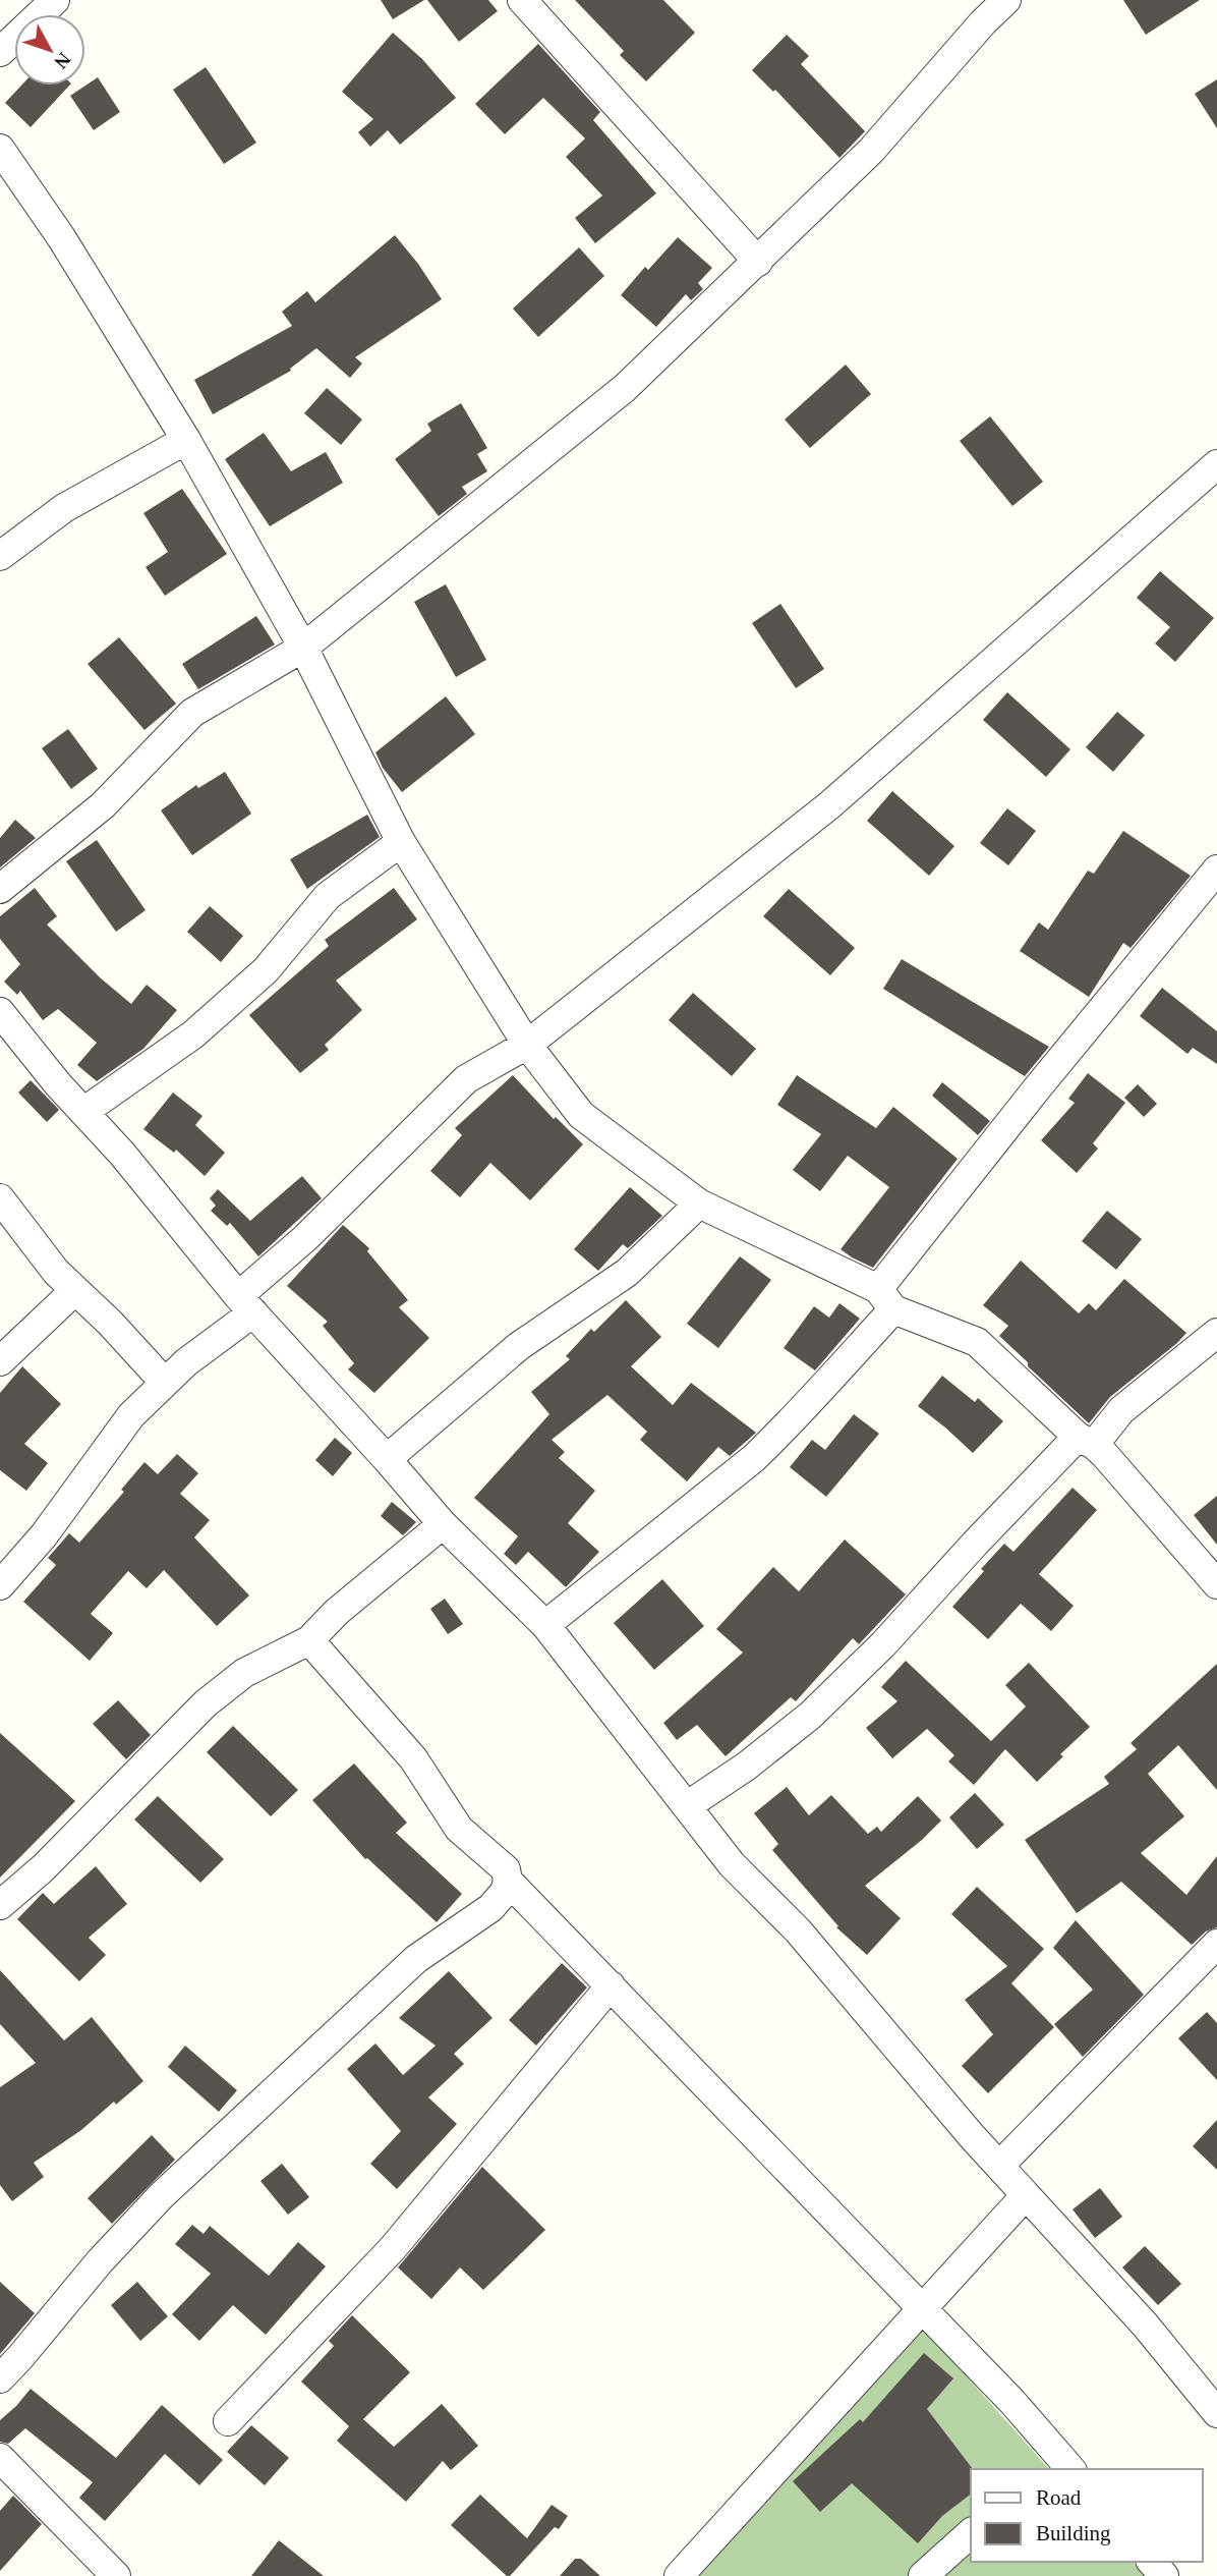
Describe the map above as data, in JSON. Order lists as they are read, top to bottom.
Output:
{
  "legend": ["Road", "Building"],
  "north": "bottom right"
}
